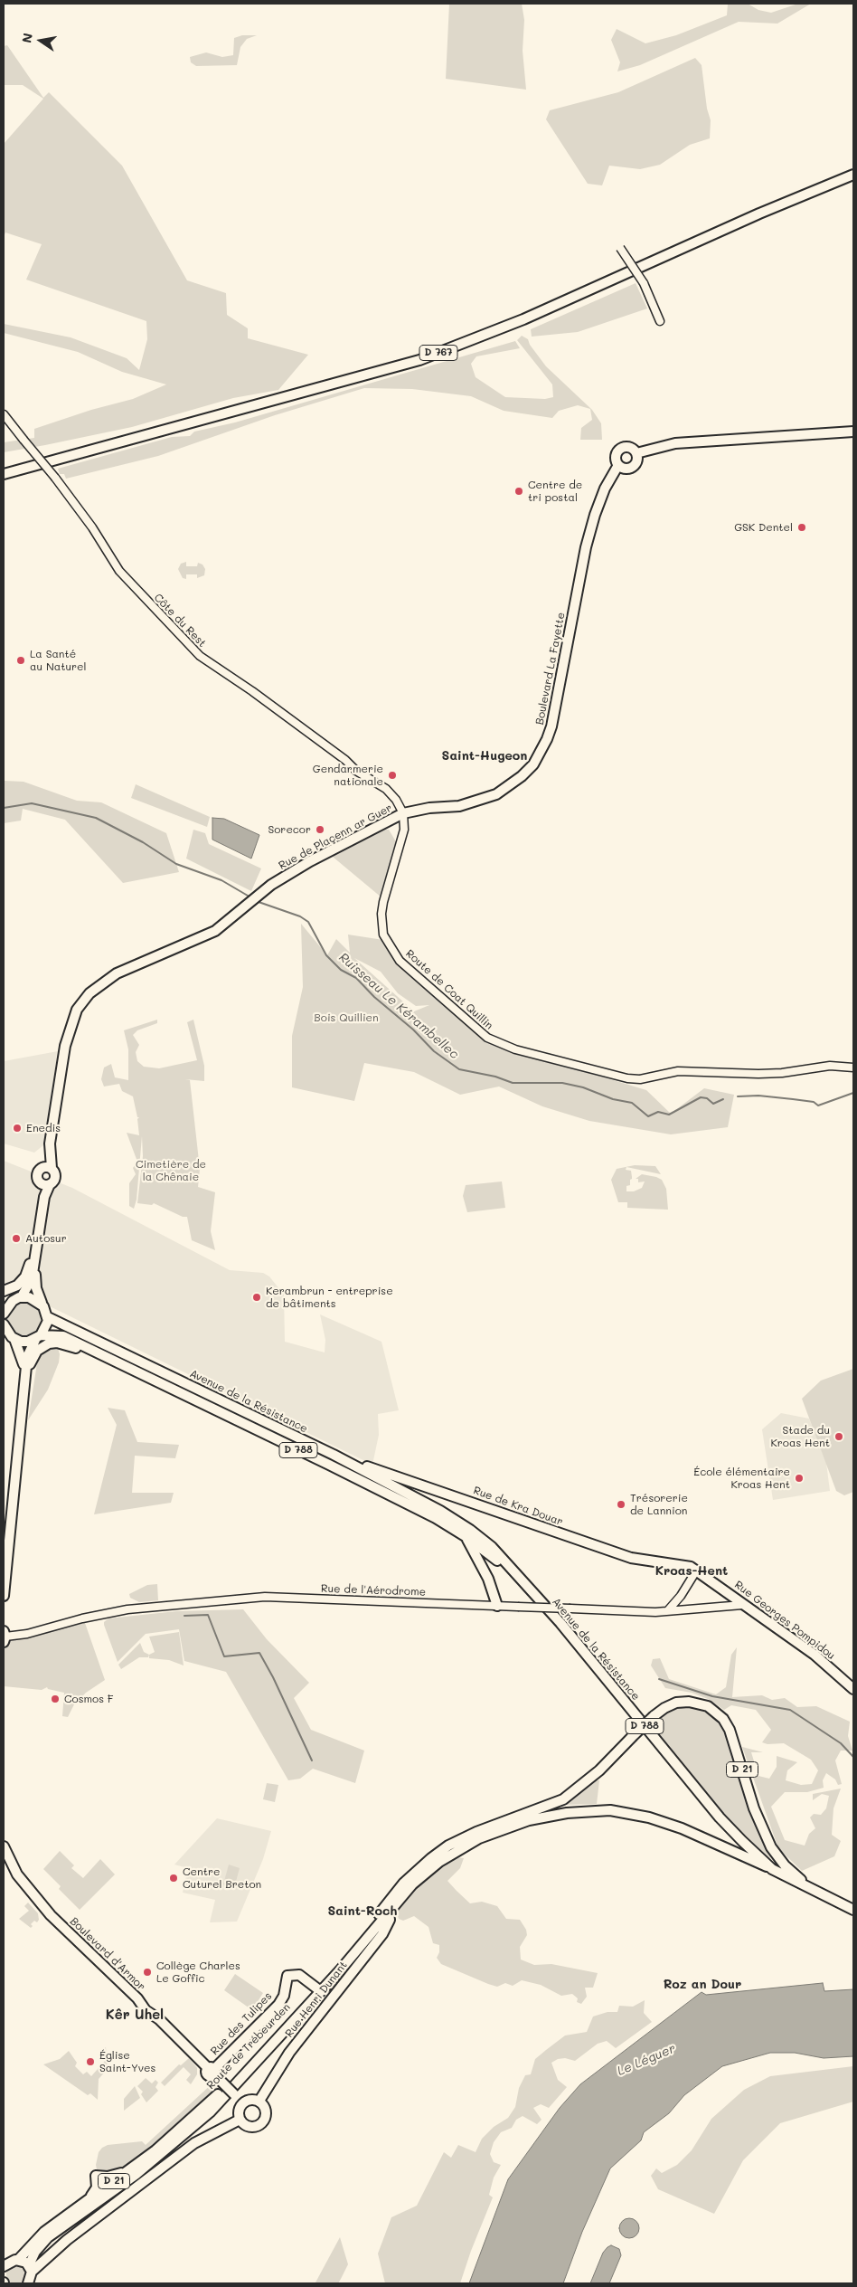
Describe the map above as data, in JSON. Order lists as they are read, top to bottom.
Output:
{
  "streets": {
    "main road": [
      "D 767",
      "Boulevard La Fayette",
      "Rue de Plaçenn ar Guer",
      "Avenue de la Résistance",
      "D 788",
      "Rue de Kra Douar",
      "Rue Georges Pompidou",
      "D 21",
      "Boulevard d'Armor",
      "Rue Henri Dunant",
      "Rue des Tulipes",
      "Route de Trébeurden"
    ],
    "street": ["Côte du Rest", "Route de Coat Quillin", "Rue de l'Aérodrome"]
  },
  "crossings": [
    ["Côte du Rest", "Boulevard La Fayette"],
    ["Côte du Rest", "Rue de Plaçenn ar Guer"],
    ["Côte du Rest", "Route de Coat Quillin"],
    ["Boulevard La Fayette", "Rue de Plaçenn ar Guer"],
    ["Boulevard La Fayette", "Route de Coat Quillin"],
    ["Rue de Plaçenn ar Guer", "Route de Coat Quillin"],
    ["Avenue de la Résistance", "Rue de Kra Douar"],
    ["Avenue de la Résistance", "D 21"],
    ["Avenue de la Résistance", "Route de Trébeurden"],
    ["Rue de Kra Douar", "Rue Georges Pompidou"],
    ["Rue de l'Aérodrome", "Rue Georges Pompidou"],
    ["D 21", "Rue Henri Dunant"],
    ["D 21", "Route de Trébeurden"],
    ["Boulevard d'Armor", "Rue Henri Dunant"],
    ["Boulevard d'Armor", "Rue des Tulipes"],
    ["Rue Henri Dunant", "Route de Trébeurden"],
    ["Rue des Tulipes", "Route de Trébeurden"]
  ],
  "districts": [
    "Saint-Hugeon",
    "Kroas-Hent",
    "Saint-Roch",
    "Roz an Dour",
    "Kêr Uhel"
  ],
  "water": ["Ruisseau Le Kérambellec", "Le Léguer"],
  "parks": ["Bois Quillien", "Cimetière de la Chênaie"],
  "places": [
    "Centre de tri postal",
    "GSK Dentel",
    "La Santé au Naturel",
    "Gendarmerie nationale",
    "Sorecor",
    "Enedis",
    "Autosur",
    "Kerambrun - entreprise de bâtiments",
    "Stade du Kroas Hent",
    "École élémentaire Kroas Hent",
    "Trésorerie de Lannion",
    "Cosmos F",
    "Centre Cuturel Breton",
    "Collège Charles Le Goffic",
    "Église Saint-Yves"
  ],
  "north": "left"
}
